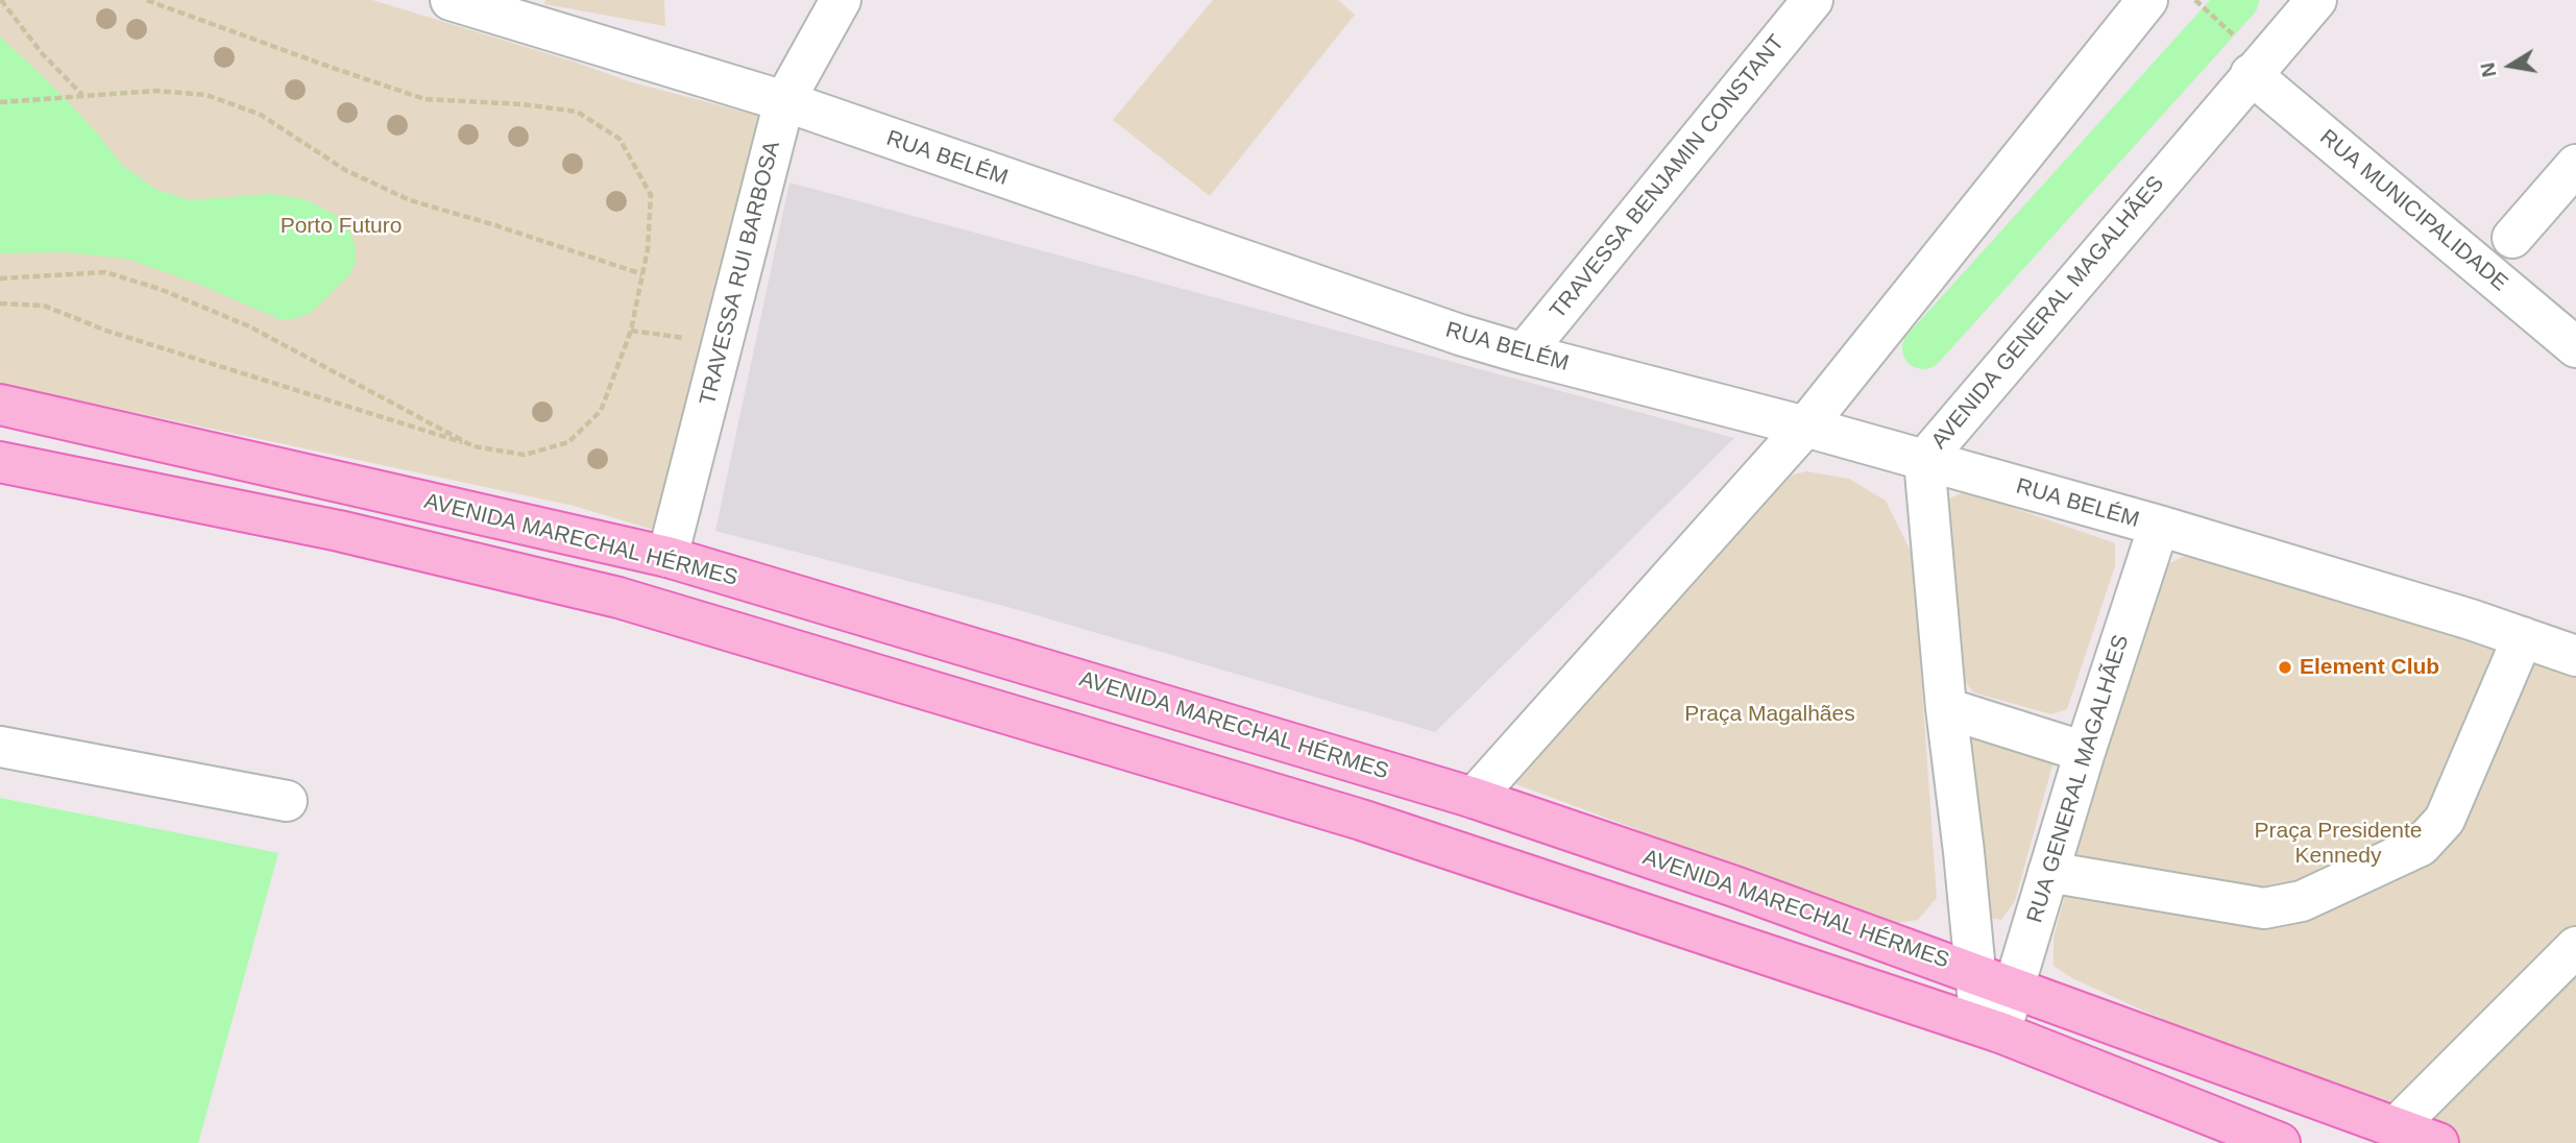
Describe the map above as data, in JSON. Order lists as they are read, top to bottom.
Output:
{
  "streets": {
    "main road": ["AVENIDA MARECHAL HÉRMES"],
    "street": [
      "RUA BELÉM",
      "TRAVESSA BENJAMIN CONSTANT",
      "RUA MUNICIPALIDADE",
      "TRAVESSA RUI BARBOSA",
      "AVENIDA GENERAL MAGALHÃES",
      "RUA GENERAL MAGALHÃES"
    ]
  },
  "crossings": [
    ["RUA BELÉM", "TRAVESSA BENJAMIN CONSTANT"],
    ["RUA BELÉM", "TRAVESSA RUI BARBOSA"],
    ["RUA BELÉM", "AVENIDA GENERAL MAGALHÃES"],
    ["RUA BELÉM", "RUA GENERAL MAGALHÃES"],
    ["RUA MUNICIPALIDADE", "AVENIDA GENERAL MAGALHÃES"],
    ["TRAVESSA RUI BARBOSA", "AVENIDA MARECHAL HÉRMES"],
    ["AVENIDA GENERAL MAGALHÃES", "AVENIDA MARECHAL HÉRMES"],
    ["AVENIDA GENERAL MAGALHÃES", "RUA GENERAL MAGALHÃES"],
    ["AVENIDA MARECHAL HÉRMES", "RUA GENERAL MAGALHÃES"]
  ],
  "parks": ["Porto Futuro", "Praça Magalhães", "Praça Presidente Kennedy"],
  "places": ["Element Club"],
  "north": "left"
}
